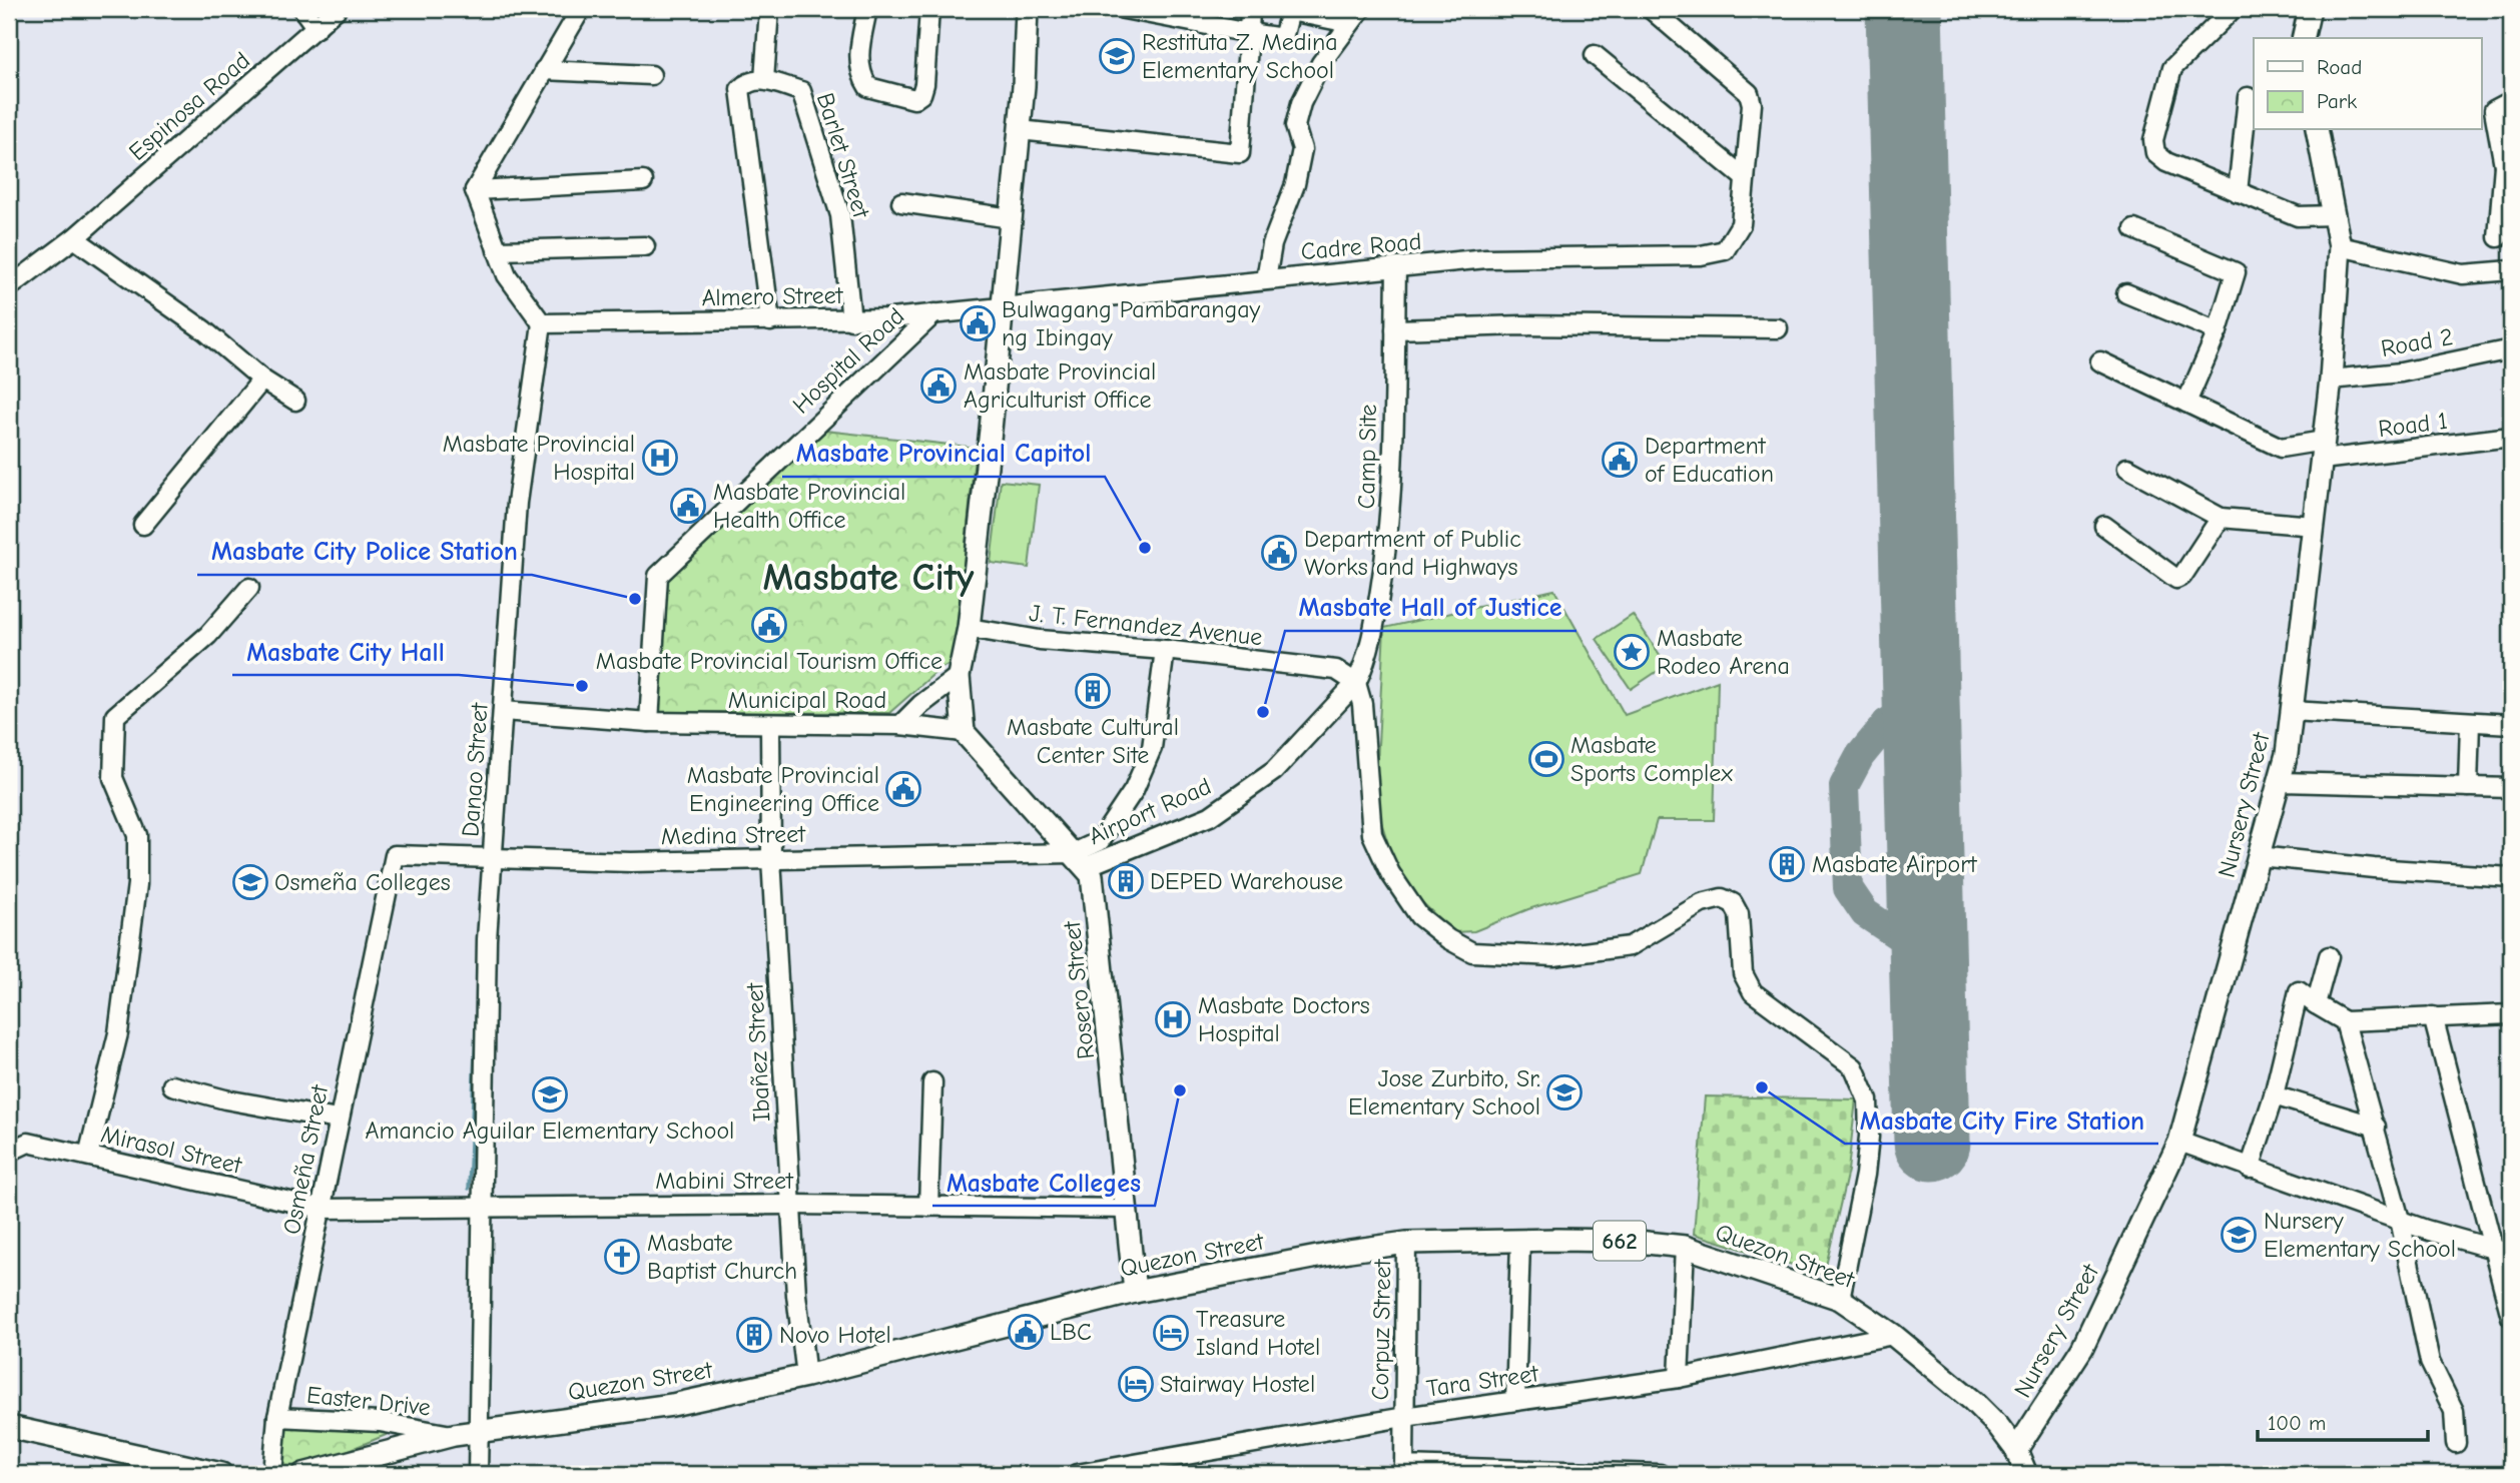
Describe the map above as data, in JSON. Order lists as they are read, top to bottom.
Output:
{
  "streets": {
    "main road": [
      "Nursery Street",
      "Rosero Street",
      "662",
      "Quezon Street"
    ],
    "street": [
      "Espinosa Road",
      "Barlet Street",
      "Cadre Road",
      "Almero Street",
      "Road 2",
      "Hospital Road",
      "Road 1",
      "Camp Site",
      "J. T. Fernandez Avenue",
      "Municipal Road",
      "Danao Street",
      "Airport Road",
      "Medina Street",
      "Ibañez Street",
      "Mirasol Street",
      "Osmeña Street",
      "Mabini Street",
      "Corpuz Street",
      "Tara Street",
      "Easter Drive"
    ]
  },
  "crossings": [
    ["Barlet Street", "Almero Street"],
    ["Cadre Road", "Almero Street"],
    ["Cadre Road", "Camp Site"],
    ["Almero Street", "Hospital Road"],
    ["Almero Street", "Danao Street"],
    ["Road 2", "Nursery Street"],
    ["Hospital Road", "Municipal Road"],
    ["Road 1", "Nursery Street"],
    ["Camp Site", "J. T. Fernandez Avenue"],
    ["Camp Site", "Airport Road"],
    ["J. T. Fernandez Avenue", "Airport Road"],
    ["Municipal Road", "Danao Street"],
    ["Municipal Road", "Rosero Street"],
    ["Municipal Road", "Ibañez Street"],
    ["Danao Street", "Medina Street"],
    ["Danao Street", "Mabini Street"],
    ["Danao Street", "Quezon Street"],
    ["Nursery Street", "Quezon Street"],
    ["Airport Road", "Medina Street"],
    ["Airport Road", "Rosero Street"],
    ["Medina Street", "Rosero Street"],
    ["Medina Street", "Ibañez Street"],
    ["Medina Street", "Osmeña Street"],
    ["Rosero Street", "Mabini Street"],
    ["Rosero Street", "Quezon Street"],
    ["Ibañez Street", "Mabini Street"],
    ["Ibañez Street", "Quezon Street"],
    ["Mirasol Street", "Osmeña Street"],
    ["Mirasol Street", "Mabini Street"],
    ["Osmeña Street", "Mabini Street"],
    ["Osmeña Street", "Easter Drive"],
    ["Quezon Street", "Corpuz Street"],
    ["Quezon Street", "Tara Street"],
    ["Quezon Street", "Easter Drive"],
    ["Corpuz Street", "Tara Street"]
  ],
  "districts": ["Masbate City"],
  "places": {
    "school or university": [
      "Restituta Z. Medina Elementary School",
      "Osmeña Colleges",
      "Jose Zurbito, Sr. Elementary School",
      "Amancio Aguilar Elementary School",
      "Nursery Elementary School"
    ],
    "public building": [
      "Bulwagang Pambarangay ng Ibingay",
      "Masbate Provincial Agriculturist Office",
      "Department of Education",
      "Masbate Provincial Health Office",
      "Department of Public Works and Highways",
      "Masbate Provincial Tourism Office",
      "Masbate Provincial Engineering Office",
      "LBC"
    ],
    "hospital": ["Masbate Provincial Hospital", "Masbate Doctors Hospital"],
    "other": [
      "Masbate Provincial Capitol",
      "Masbate City Police Station",
      "Masbate City Hall",
      "Masbate Hall of Justice",
      "Masbate City Fire Station",
      "Masbate Colleges"
    ],
    "place": ["Masbate Rodeo Arena"],
    "building": [
      "Masbate Cultural Center Site",
      "Masbate Airport",
      "DEPED Warehouse",
      "Novo Hotel"
    ],
    "sports": ["Masbate Sports Complex"],
    "church": ["Masbate Baptist Church"],
    "hotel": ["Treasure Island Hotel", "Stairway Hostel"]
  },
  "legend": ["Road", "Park"],
  "scale_bar": "100 m"
}
